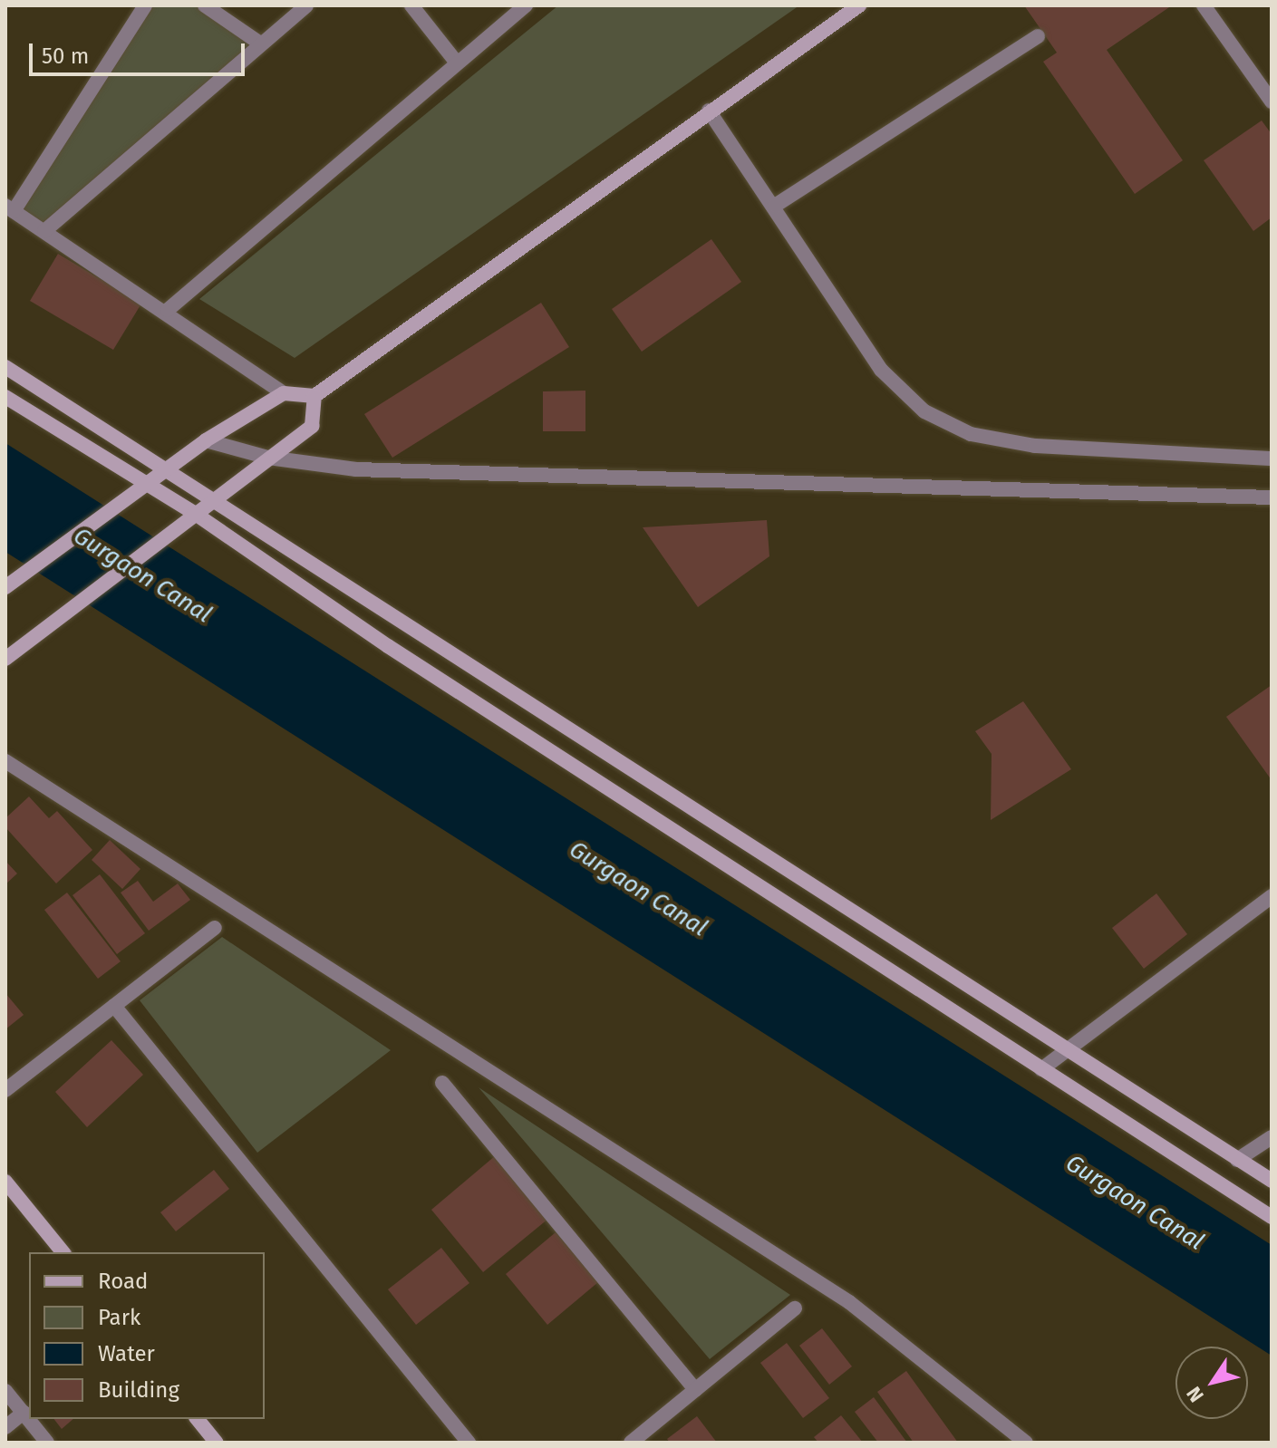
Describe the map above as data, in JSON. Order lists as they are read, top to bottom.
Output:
{
  "water": ["Gurgaon Canal"],
  "legend": [
    "Road",
    "Park",
    "Water",
    "Building"
  ],
  "scale_bar": "50 m",
  "north": "bottom left"
}
